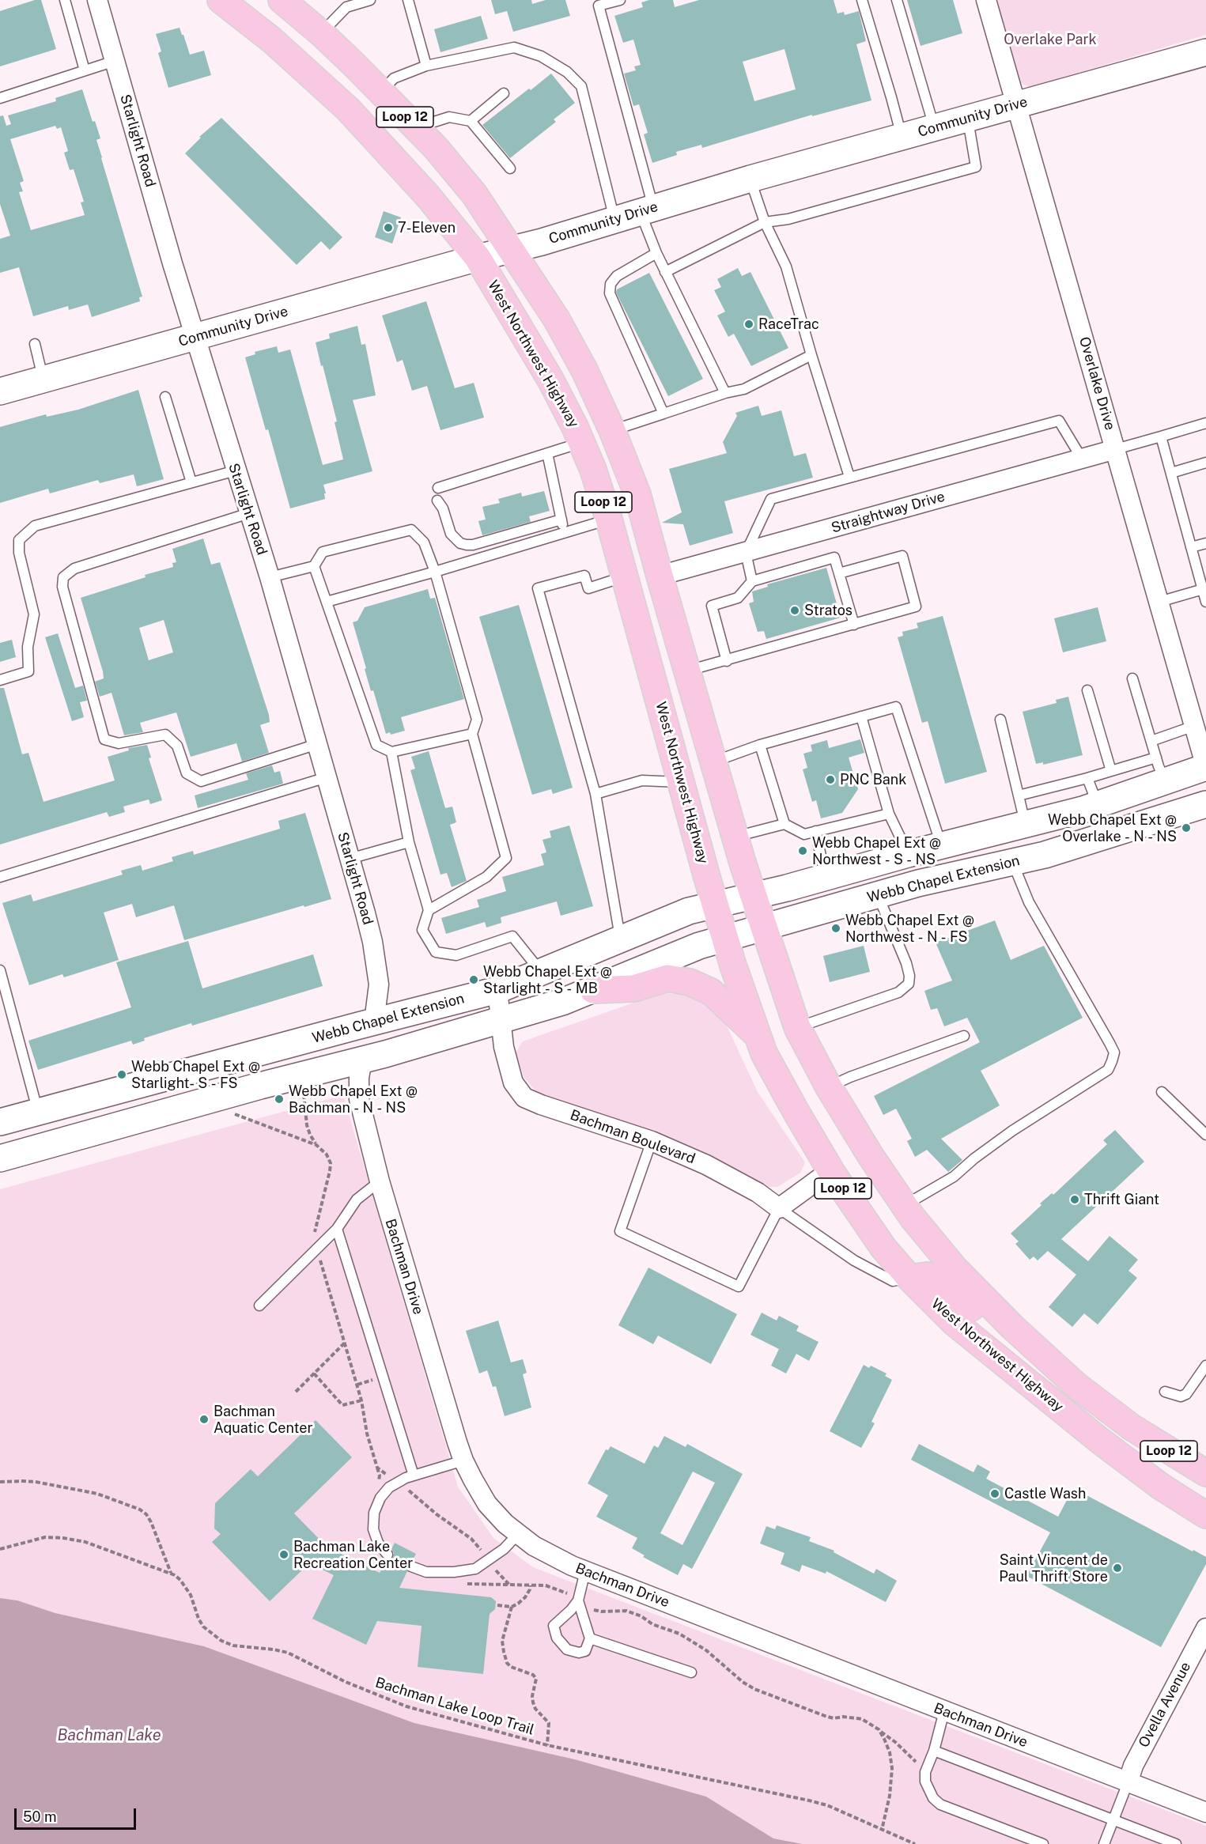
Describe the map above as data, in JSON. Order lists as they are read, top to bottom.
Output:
{
  "streets": {
    "main road": [
      "Loop 12",
      "Community Drive",
      "West Northwest Highway",
      "Webb Chapel Extension"
    ],
    "street": [
      "Starlight Road",
      "Overlake Drive",
      "Straightway Drive",
      "Bachman Boulevard",
      "Bachman Drive",
      "Ovella Avenue"
    ],
    "path": ["Bachman Lake Loop Trail"]
  },
  "crossings": [
    ["Community Drive", "Starlight Road"],
    ["Community Drive", "West Northwest Highway"],
    ["Community Drive", "Overlake Drive"],
    ["Starlight Road", "Webb Chapel Extension"],
    ["West Northwest Highway", "Straightway Drive"],
    ["West Northwest Highway", "Webb Chapel Extension"],
    ["Overlake Drive", "Straightway Drive"],
    ["Overlake Drive", "Webb Chapel Extension"],
    ["Webb Chapel Extension", "Bachman Boulevard"],
    ["Webb Chapel Extension", "Bachman Drive"],
    ["Bachman Drive", "Ovella Avenue"]
  ],
  "water": ["Bachman Lake"],
  "parks": ["Overlake Park"],
  "places": [
    "7-Eleven",
    "RaceTrac",
    "Stratos",
    "PNC Bank",
    "Webb Chapel Ext @ Overlake - N - NS",
    "Webb Chapel Ext @ Northwest - S - NS",
    "Webb Chapel Ext @ Northwest - N - FS",
    "Webb Chapel Ext @ Starlight - S - MB",
    "Webb Chapel Ext @ Starlight- S - FS",
    "Webb Chapel Ext @ Bachman - N - NS",
    "Thrift Giant",
    "Bachman Aquatic Center",
    "Castle Wash",
    "Bachman Lake Recreation Center",
    "Saint Vincent de Paul Thrift Store"
  ],
  "scale_bar": "50 m"
}
